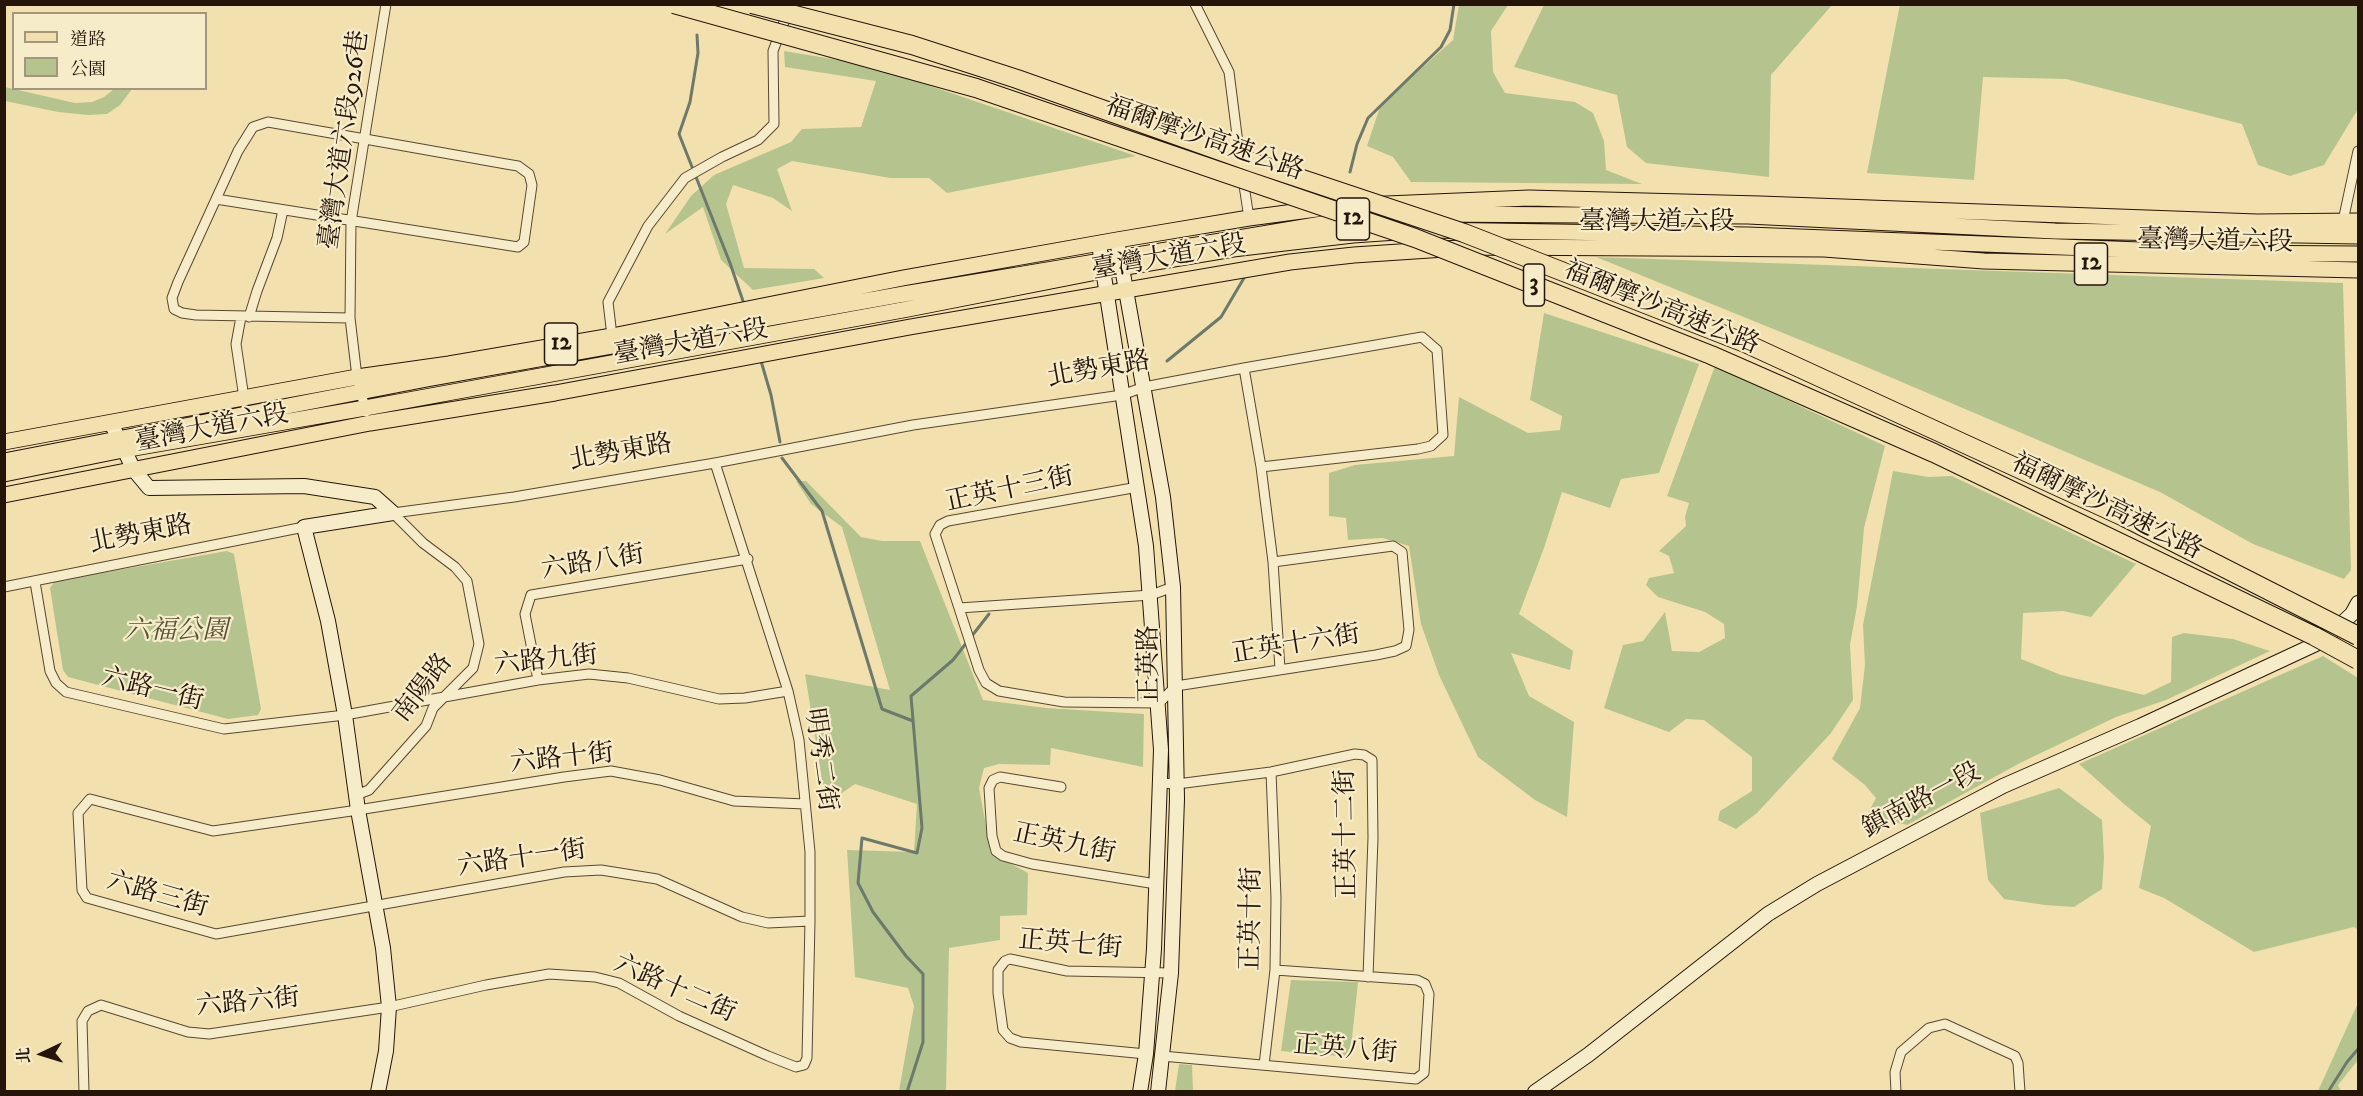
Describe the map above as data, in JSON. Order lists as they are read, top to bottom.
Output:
{
  "streets": {
    "highway": ["福爾摩沙高速公路", "3"],
    "main road": ["12", "臺灣大道六段"],
    "street": [
      "臺灣大道六段926巷",
      "北勢東路",
      "正英十三街",
      "六路八街",
      "正英十六街",
      "六路九街",
      "正英路",
      "南陽路",
      "六路一街",
      "六路十街",
      "明秀二街",
      "鎮南路一段",
      "正英十二街",
      "正英九街",
      "六路十一街",
      "六路三街",
      "正英十街",
      "正英七街",
      "六路十二街",
      "六路六街",
      "正英八街"
    ]
  },
  "crossings": [
    ["臺灣大道六段926巷", "臺灣大道六段"],
    ["臺灣大道六段", "正英路"],
    ["北勢東路", "正英路"],
    ["北勢東路", "南陽路"],
    ["北勢東路", "六路一街"],
    ["北勢東路", "明秀二街"],
    ["正英十三街", "正英路"],
    ["六路八街", "六路九街"],
    ["六路八街", "明秀二街"],
    ["正英十六街", "正英路"],
    ["六路九街", "南陽路"],
    ["六路九街", "六路一街"],
    ["六路九街", "明秀二街"],
    ["正英路", "正英十二街"],
    ["正英路", "正英九街"],
    ["正英路", "正英七街"],
    ["正英路", "正英八街"],
    ["六路十街", "明秀二街"],
    ["六路十街", "六路三街"],
    ["明秀二街", "六路十一街"],
    ["明秀二街", "六路十二街"],
    ["正英十二街", "正英十街"],
    ["正英十二街", "正英八街"],
    ["六路十一街", "六路三街"],
    ["正英十街", "正英八街"],
    ["六路十二街", "六路六街"]
  ],
  "parks": ["六福公園"],
  "legend": ["道路", "公園"],
  "north": "left"
}
